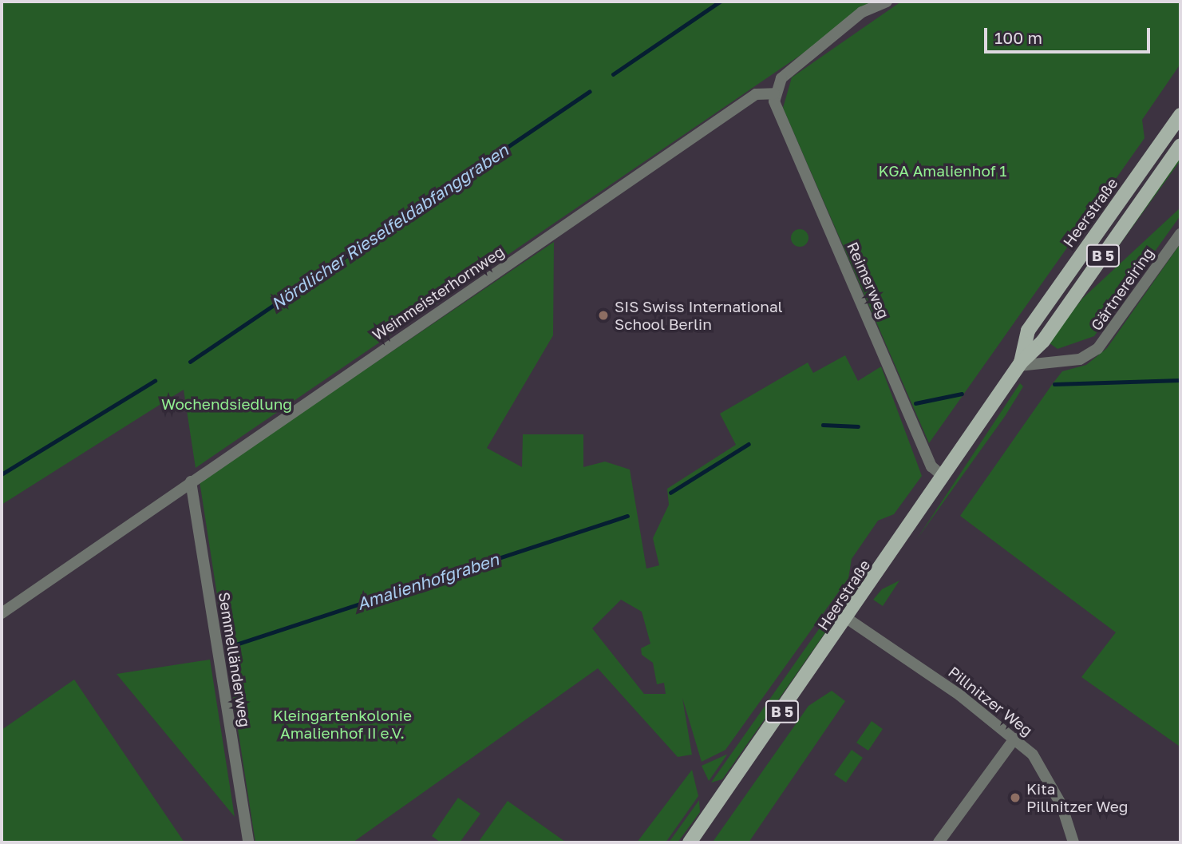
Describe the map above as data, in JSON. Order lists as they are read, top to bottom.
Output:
{
  "streets": {
    "main road": ["Heerstraße", "B 5"],
    "street": [
      "Reimerweg",
      "Gärtnereiring",
      "Weinmeisterhornweg",
      "Semmelländerweg",
      "Pillnitzer Weg"
    ]
  },
  "crossings": [
    ["Heerstraße", "Reimerweg"],
    ["Heerstraße", "Gärtnereiring"],
    ["Heerstraße", "Pillnitzer Weg"],
    ["Reimerweg", "Weinmeisterhornweg"],
    ["Weinmeisterhornweg", "Semmelländerweg"]
  ],
  "water": ["Nördlicher Rieselfeldabfanggraben", "Amalienhofgraben"],
  "parks": ["KGA Amalienhof 1", "Wochendsiedlung", "Kleingartenkolonie Amalienhof II e.V."],
  "places": ["SIS Swiss International School Berlin", "Kita Pillnitzer Weg"],
  "scale_bar": "100 m"
}
